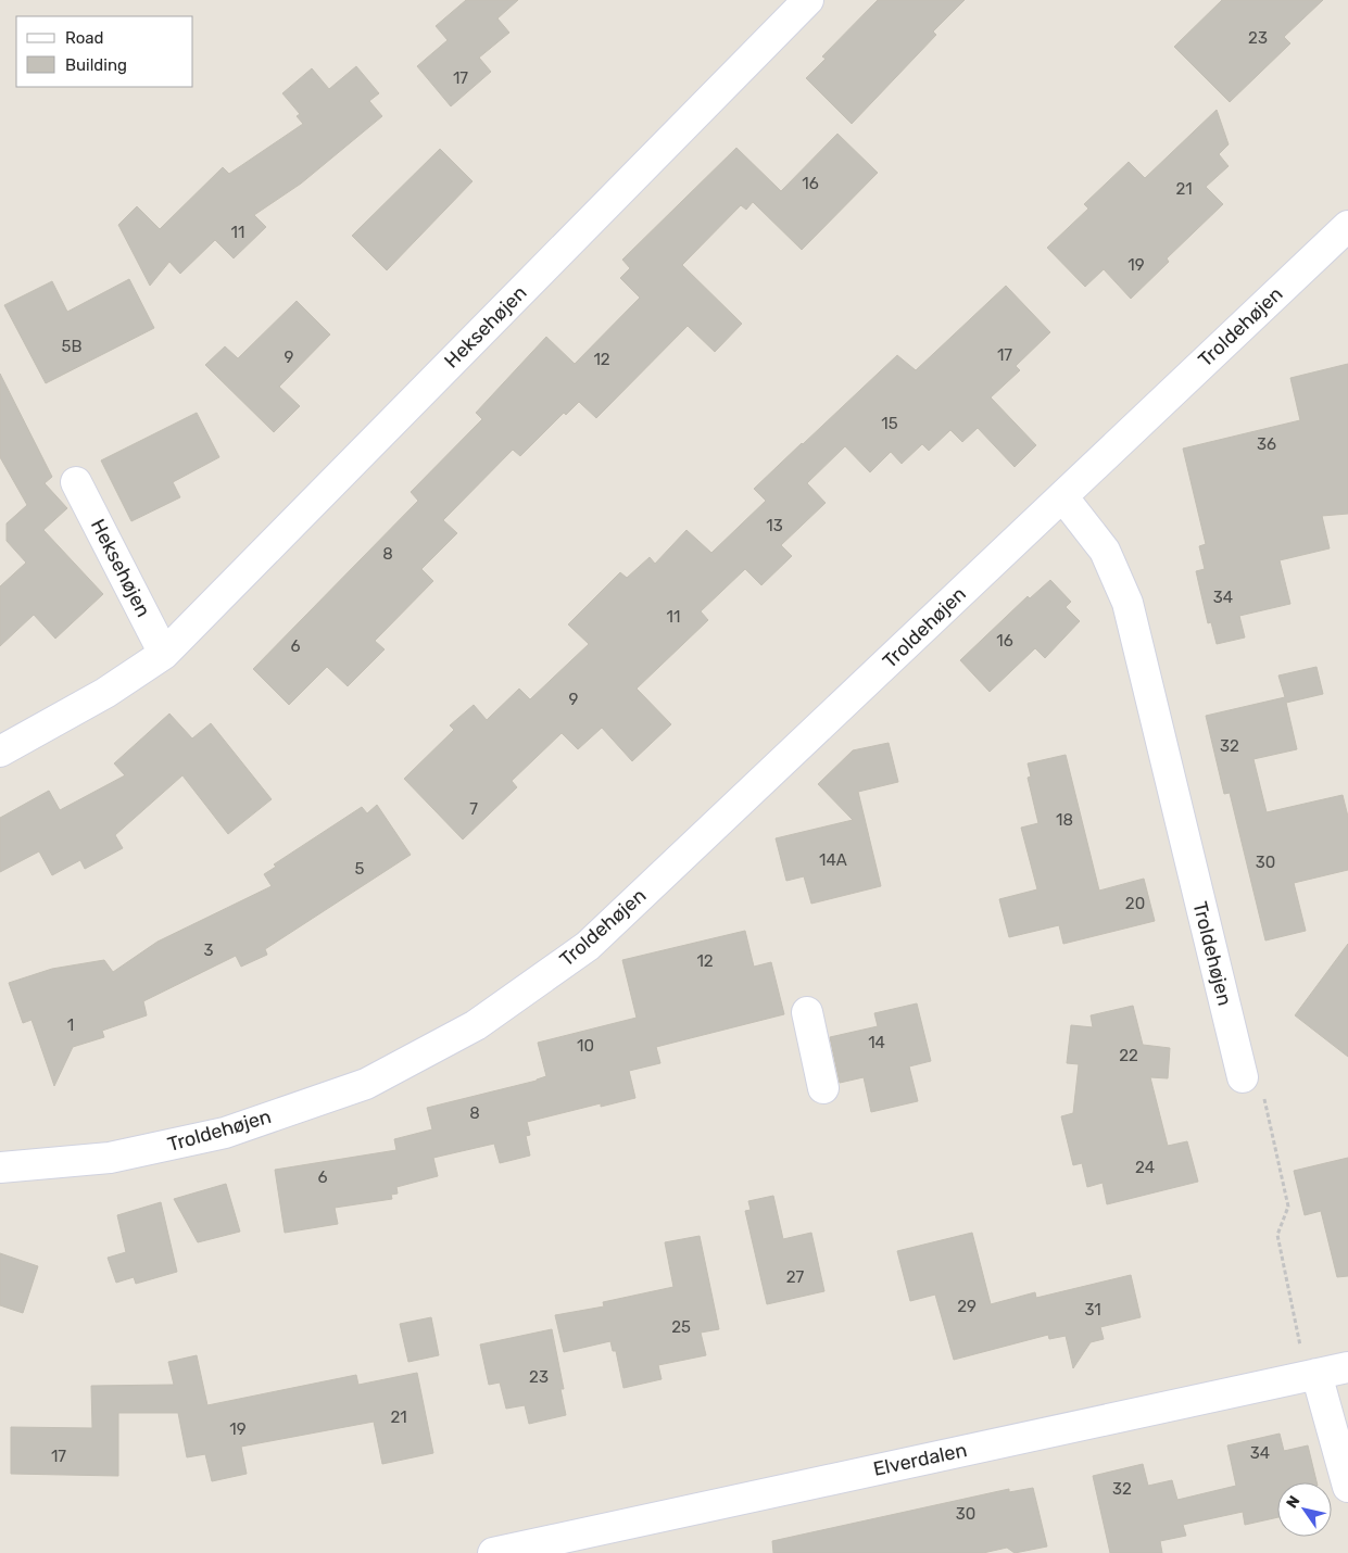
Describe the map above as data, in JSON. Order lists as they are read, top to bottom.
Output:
{
  "streets": {
    "street": ["Heksehøjen", "Troldehøjen", "Elverdalen"]
  },
  "house_numbers": [
    "23",
    "17",
    "16",
    "21",
    "11",
    "19",
    "5B",
    "17",
    "9",
    "12",
    "15",
    "36",
    "13",
    "8",
    "34",
    "11",
    "16",
    "6",
    "9",
    "32",
    "7",
    "18",
    "14A",
    "30",
    "5",
    "20",
    "3",
    "12",
    "1",
    "14",
    "10",
    "22",
    "8",
    "24",
    "6",
    "27",
    "29",
    "31",
    "25",
    "23",
    "21",
    "19",
    "34",
    "17",
    "32",
    "30"
  ],
  "legend": ["Road", "Building"],
  "north": "top left"
}
